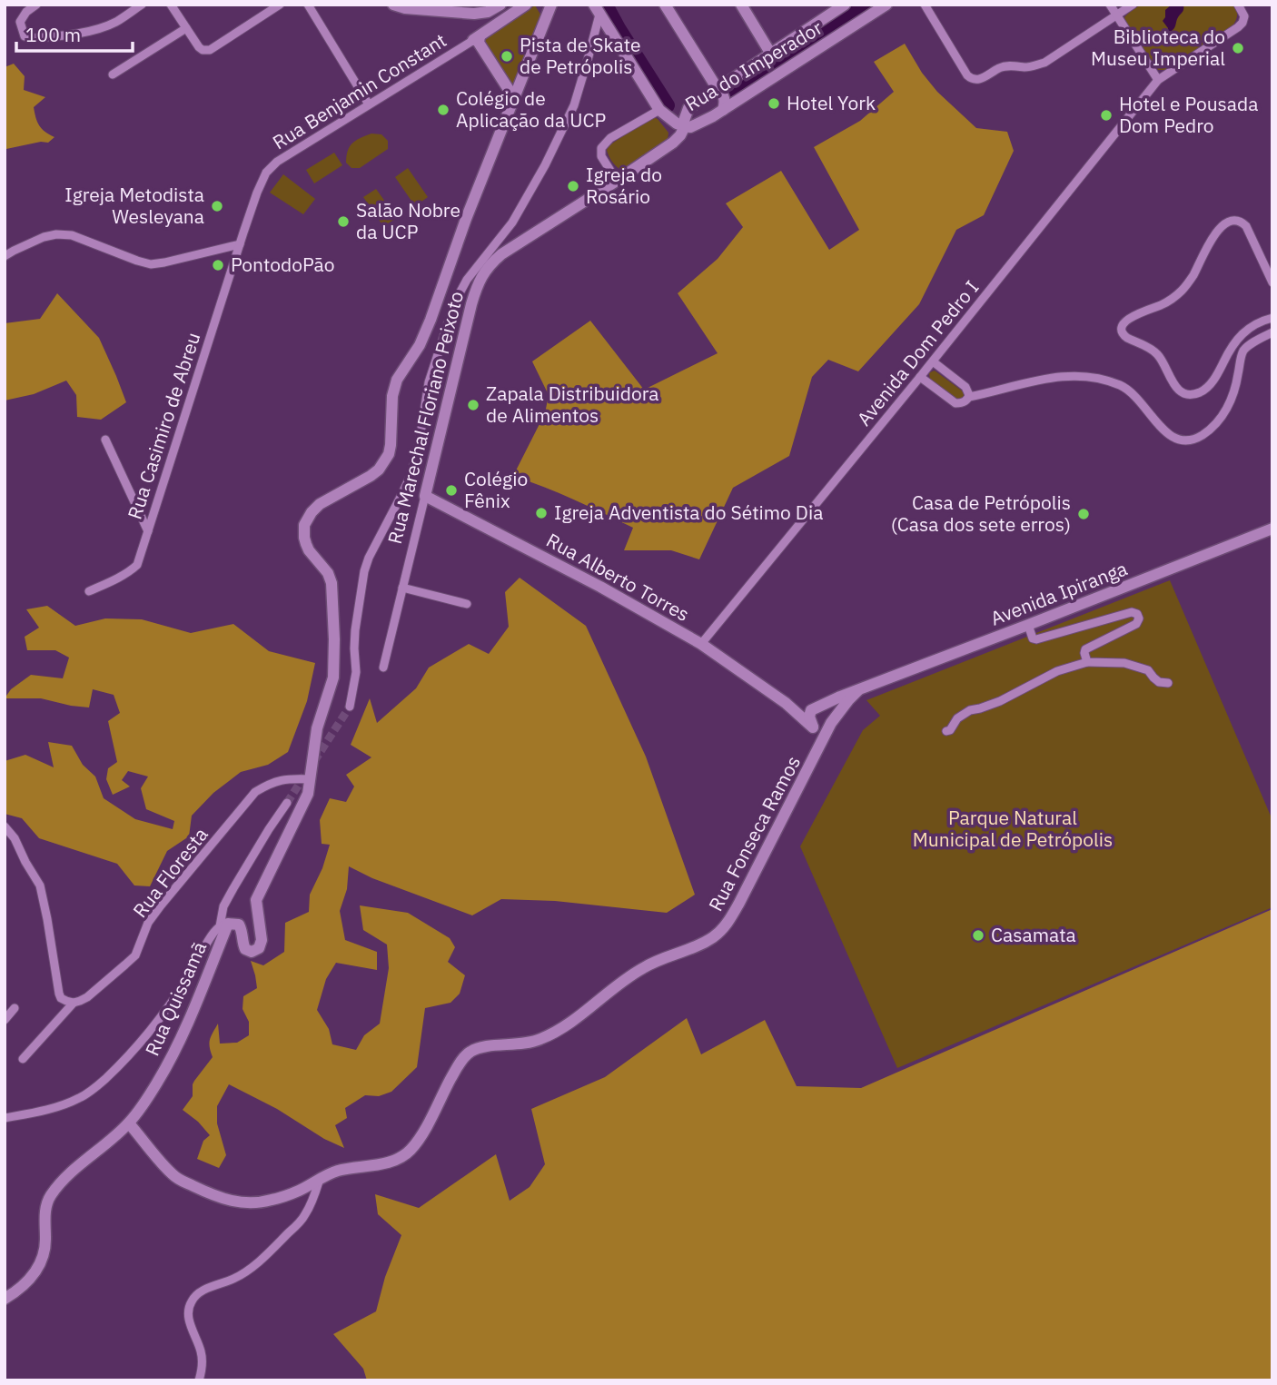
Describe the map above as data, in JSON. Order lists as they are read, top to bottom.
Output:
{
  "streets": {
    "street": [
      "Rua do Imperador",
      "Rua Benjamin Constant",
      "Avenida Dom Pedro I",
      "Rua Marechal Floriano Peixoto",
      "Rua Casimiro de Abreu",
      "Rua Alberto Torres",
      "Avenida Ipiranga",
      "Rua Fonseca Ramos",
      "Rua Floresta",
      "Rua Quissamã"
    ]
  },
  "crossings": [
    ["Rua do Imperador", "Rua Marechal Floriano Peixoto"],
    ["Rua Benjamin Constant", "Rua Casimiro de Abreu"],
    ["Avenida Dom Pedro I", "Rua Alberto Torres"],
    ["Rua Marechal Floriano Peixoto", "Rua Alberto Torres"],
    ["Rua Alberto Torres", "Avenida Ipiranga"],
    ["Rua Alberto Torres", "Rua Fonseca Ramos"],
    ["Avenida Ipiranga", "Rua Fonseca Ramos"],
    ["Rua Fonseca Ramos", "Rua Quissamã"]
  ],
  "parks": ["Parque Natural Municipal de Petrópolis"],
  "places": [
    "Biblioteca do Museu Imperial",
    "Pista de Skate de Petrópolis",
    "Hotel York",
    "Colégio de Aplicação da UCP",
    "Hotel e Pousada Dom Pedro",
    "Igreja do Rosário",
    "Igreja Metodista Wesleyana",
    "Salão Nobre da UCP",
    "PontodoPão",
    "Zapala Distribuidora de Alimentos",
    "Colégio Fênix",
    "Igreja Adventista do Sétimo Dia",
    "Casa de Petrópolis (Casa dos sete erros)",
    "Casamata"
  ],
  "scale_bar": "100 m"
}
